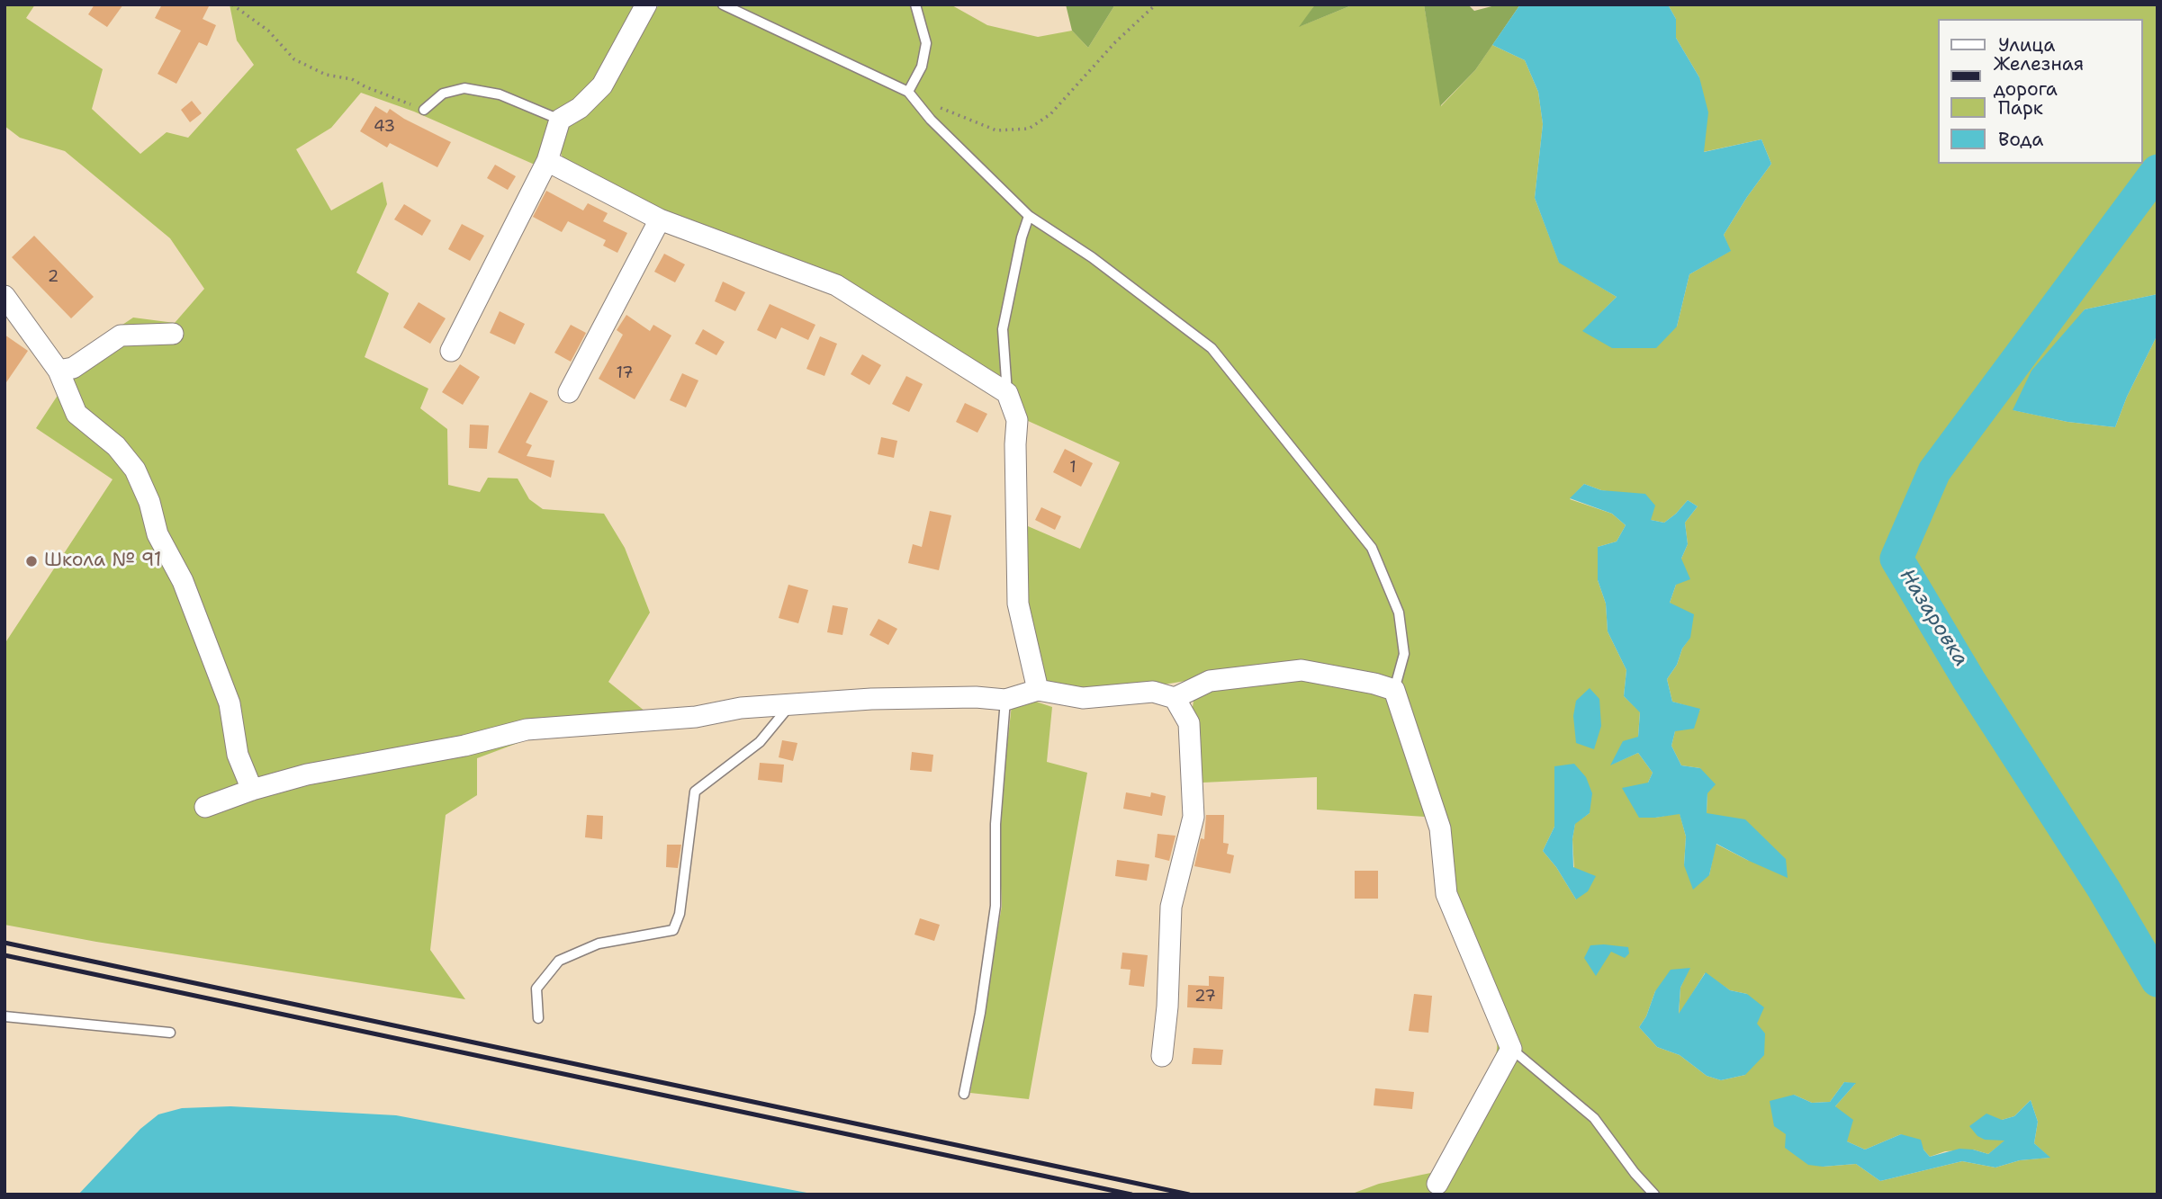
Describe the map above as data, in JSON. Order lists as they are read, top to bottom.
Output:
{
  "water": ["Назаровка"],
  "places": ["Школа № 91"],
  "house_numbers": [
    "43",
    "2",
    "17",
    "1",
    "27"
  ],
  "legend": [
    "Улица",
    "Железная дорога",
    "Парк",
    "Вода"
  ]
}
